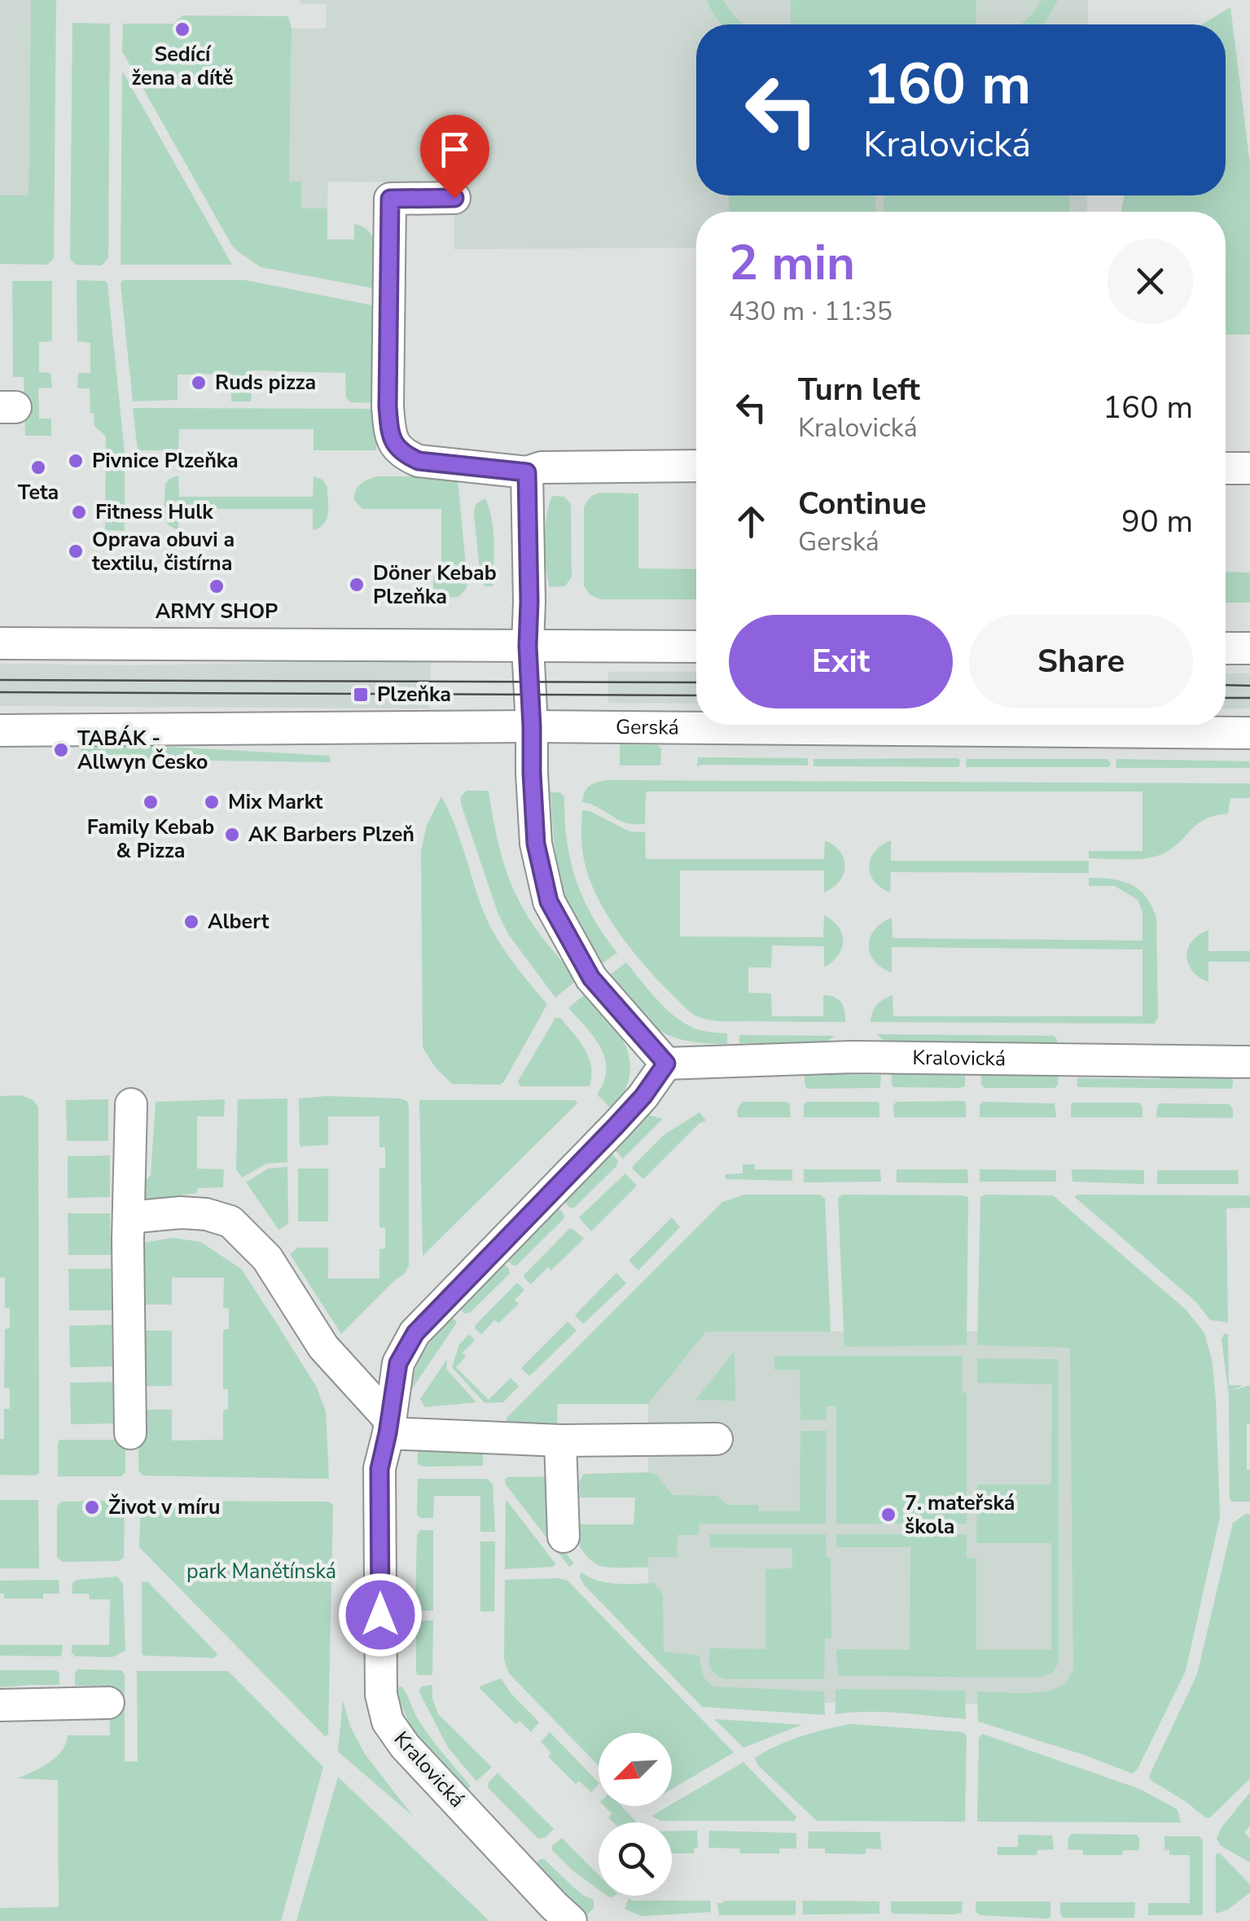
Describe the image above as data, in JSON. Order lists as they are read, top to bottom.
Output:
{
  "streets": {
    "street": ["Gerská", "Kralovická"]
  },
  "parks": ["park Manětínská"],
  "places": {
    "other": [
      "Sedící žena a dítě",
      "Ruds pizza",
      "Pivnice Plzeňka",
      "Teta",
      "Fitness Hulk",
      "Oprava obuvi a textilu, čistírna",
      "Döner Kebab Plzeňka",
      "ARMY SHOP",
      "TABÁK - Allwyn Česko",
      "Family Kebab & Pizza",
      "Mix Markt",
      "AK Barbers Plzeň",
      "Albert",
      "Život v míru",
      "7. mateřská škola"
    ],
    "transit": ["Plzeňka"]
  },
  "north": "bottom left",
  "page": {
    "turn": ["160 m", "Kralovická"],
    "heading": ["2 min", "430 m · 11:35"],
    "list": [
      {
        "name": "Turn left",
        "note": "Kralovická",
        "value": "160 m"
      },
      {
        "name": "Continue",
        "note": "Gerská",
        "value": "90 m"
      }
    ],
    "buttons": ["Exit", "Share"]
  }
}
